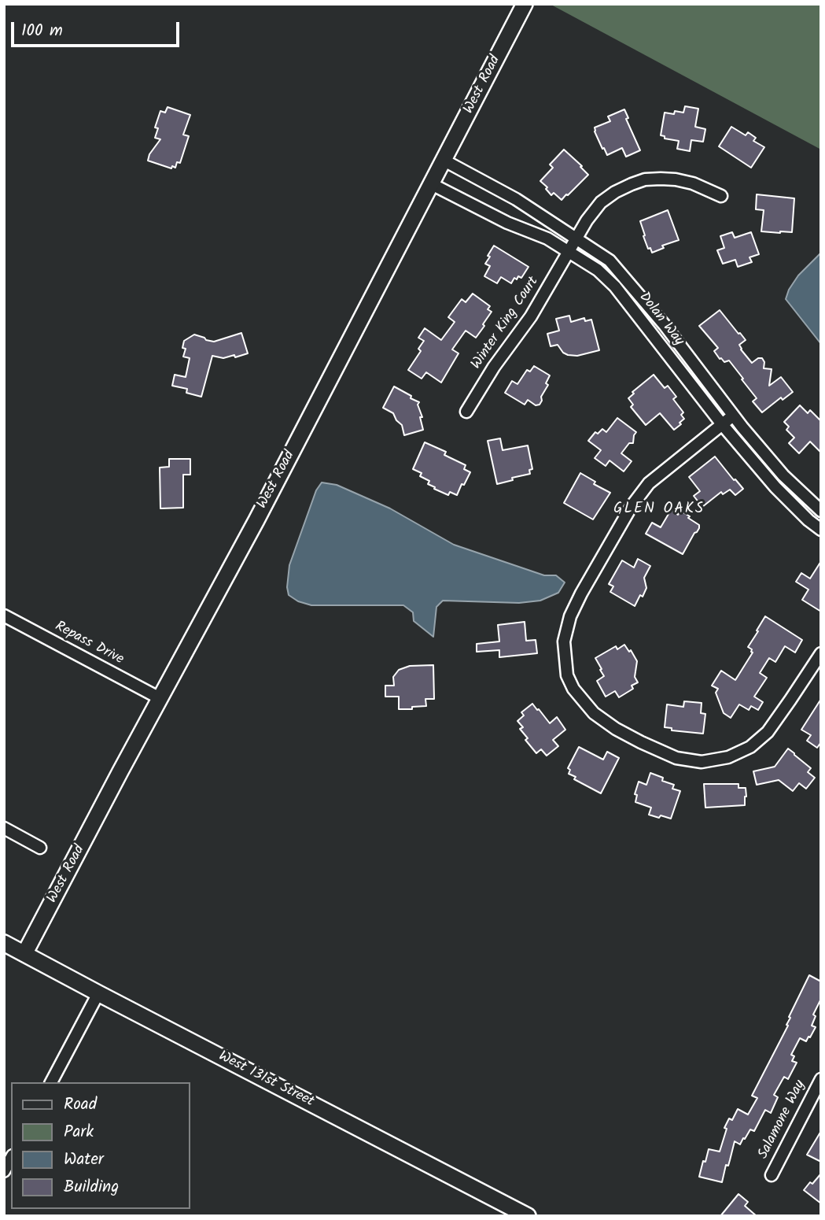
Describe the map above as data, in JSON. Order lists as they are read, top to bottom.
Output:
{
  "streets": {
    "street": [
      "West Road",
      "Dolan Way",
      "Winter King Court",
      "Repass Drive",
      "West 131st Street",
      "Salamone Way"
    ]
  },
  "crossings": [
    ["West Road", "Dolan Way"],
    ["West Road", "Repass Drive"],
    ["West Road", "West 131st Street"],
    ["Dolan Way", "Winter King Court"]
  ],
  "districts": ["GLEN OAKS"],
  "legend": [
    "Road",
    "Park",
    "Water",
    "Building"
  ],
  "scale_bar": "100 m"
}
